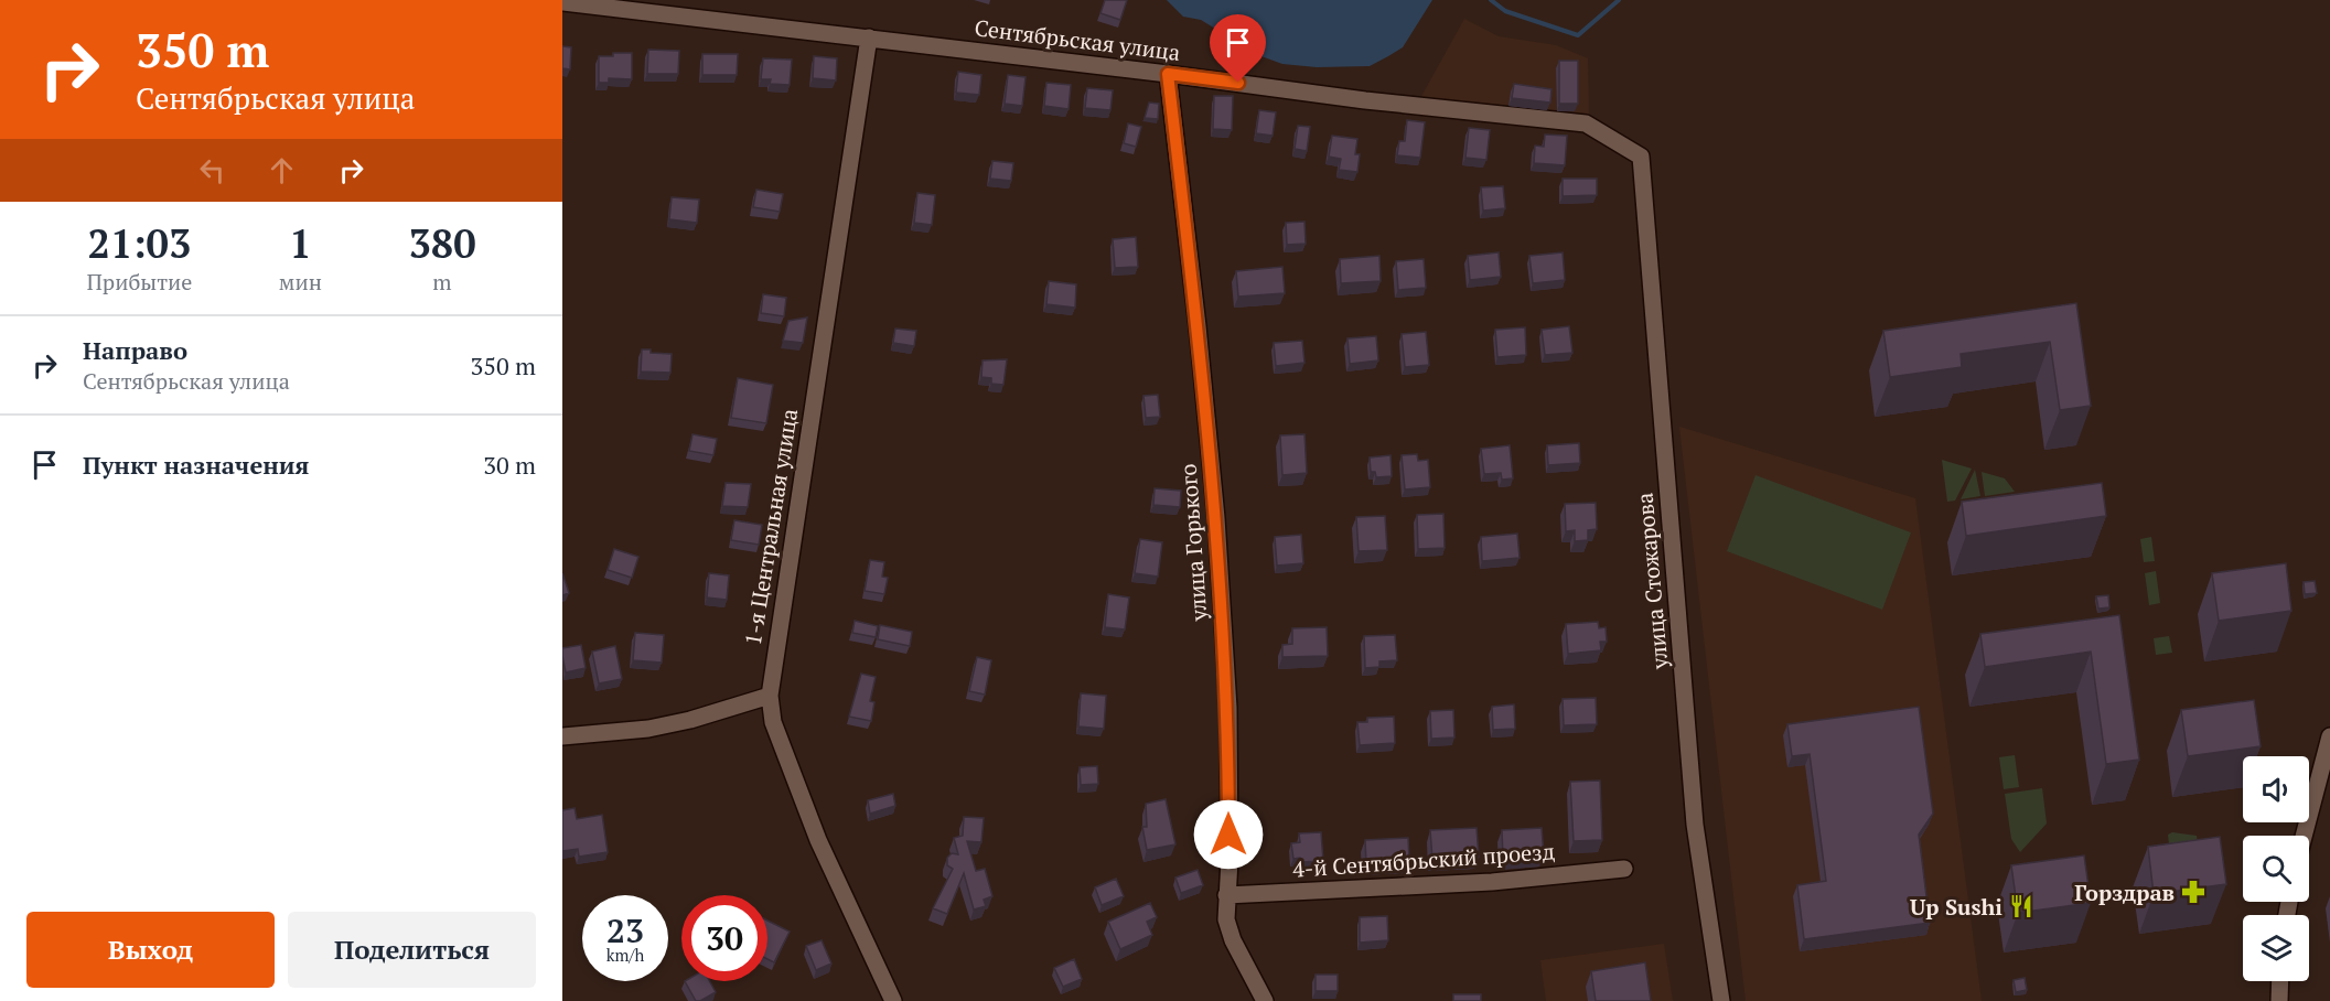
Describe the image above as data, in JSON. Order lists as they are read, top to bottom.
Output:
{
  "streets": {
    "street": [
      "Сентябрьская улица",
      "1-я Центральная улица",
      "улица Горького",
      "улица Стожарова",
      "4-й Сентябрьский проезд"
    ]
  },
  "crossings": [
    ["Сентябрьская улица", "1-я Центральная улица"],
    ["Сентябрьская улица", "улица Горького"],
    ["Сентябрьская улица", "улица Стожарова"],
    ["улица Горького", "4-й Сентябрьский проезд"]
  ],
  "places": {
    "pharmacy": ["Горздрав"],
    "restaurant": ["Up Sushi"]
  },
  "page": {
    "turn": ["350 m", "Сентябрьская улица"],
    "eta": [
      "21:03",
      "Прибытие",
      "1",
      "мин",
      "380",
      "m"
    ],
    "list": [
      {
        "name": "Направо",
        "note": "Сентябрьская улица",
        "value": "350 m"
      },
      {
        "name": "Пункт назначения",
        "value": "30 m"
      }
    ],
    "speed": "23 km/h",
    "limit": "30",
    "buttons": ["Выход", "Поделиться"]
  }
}
